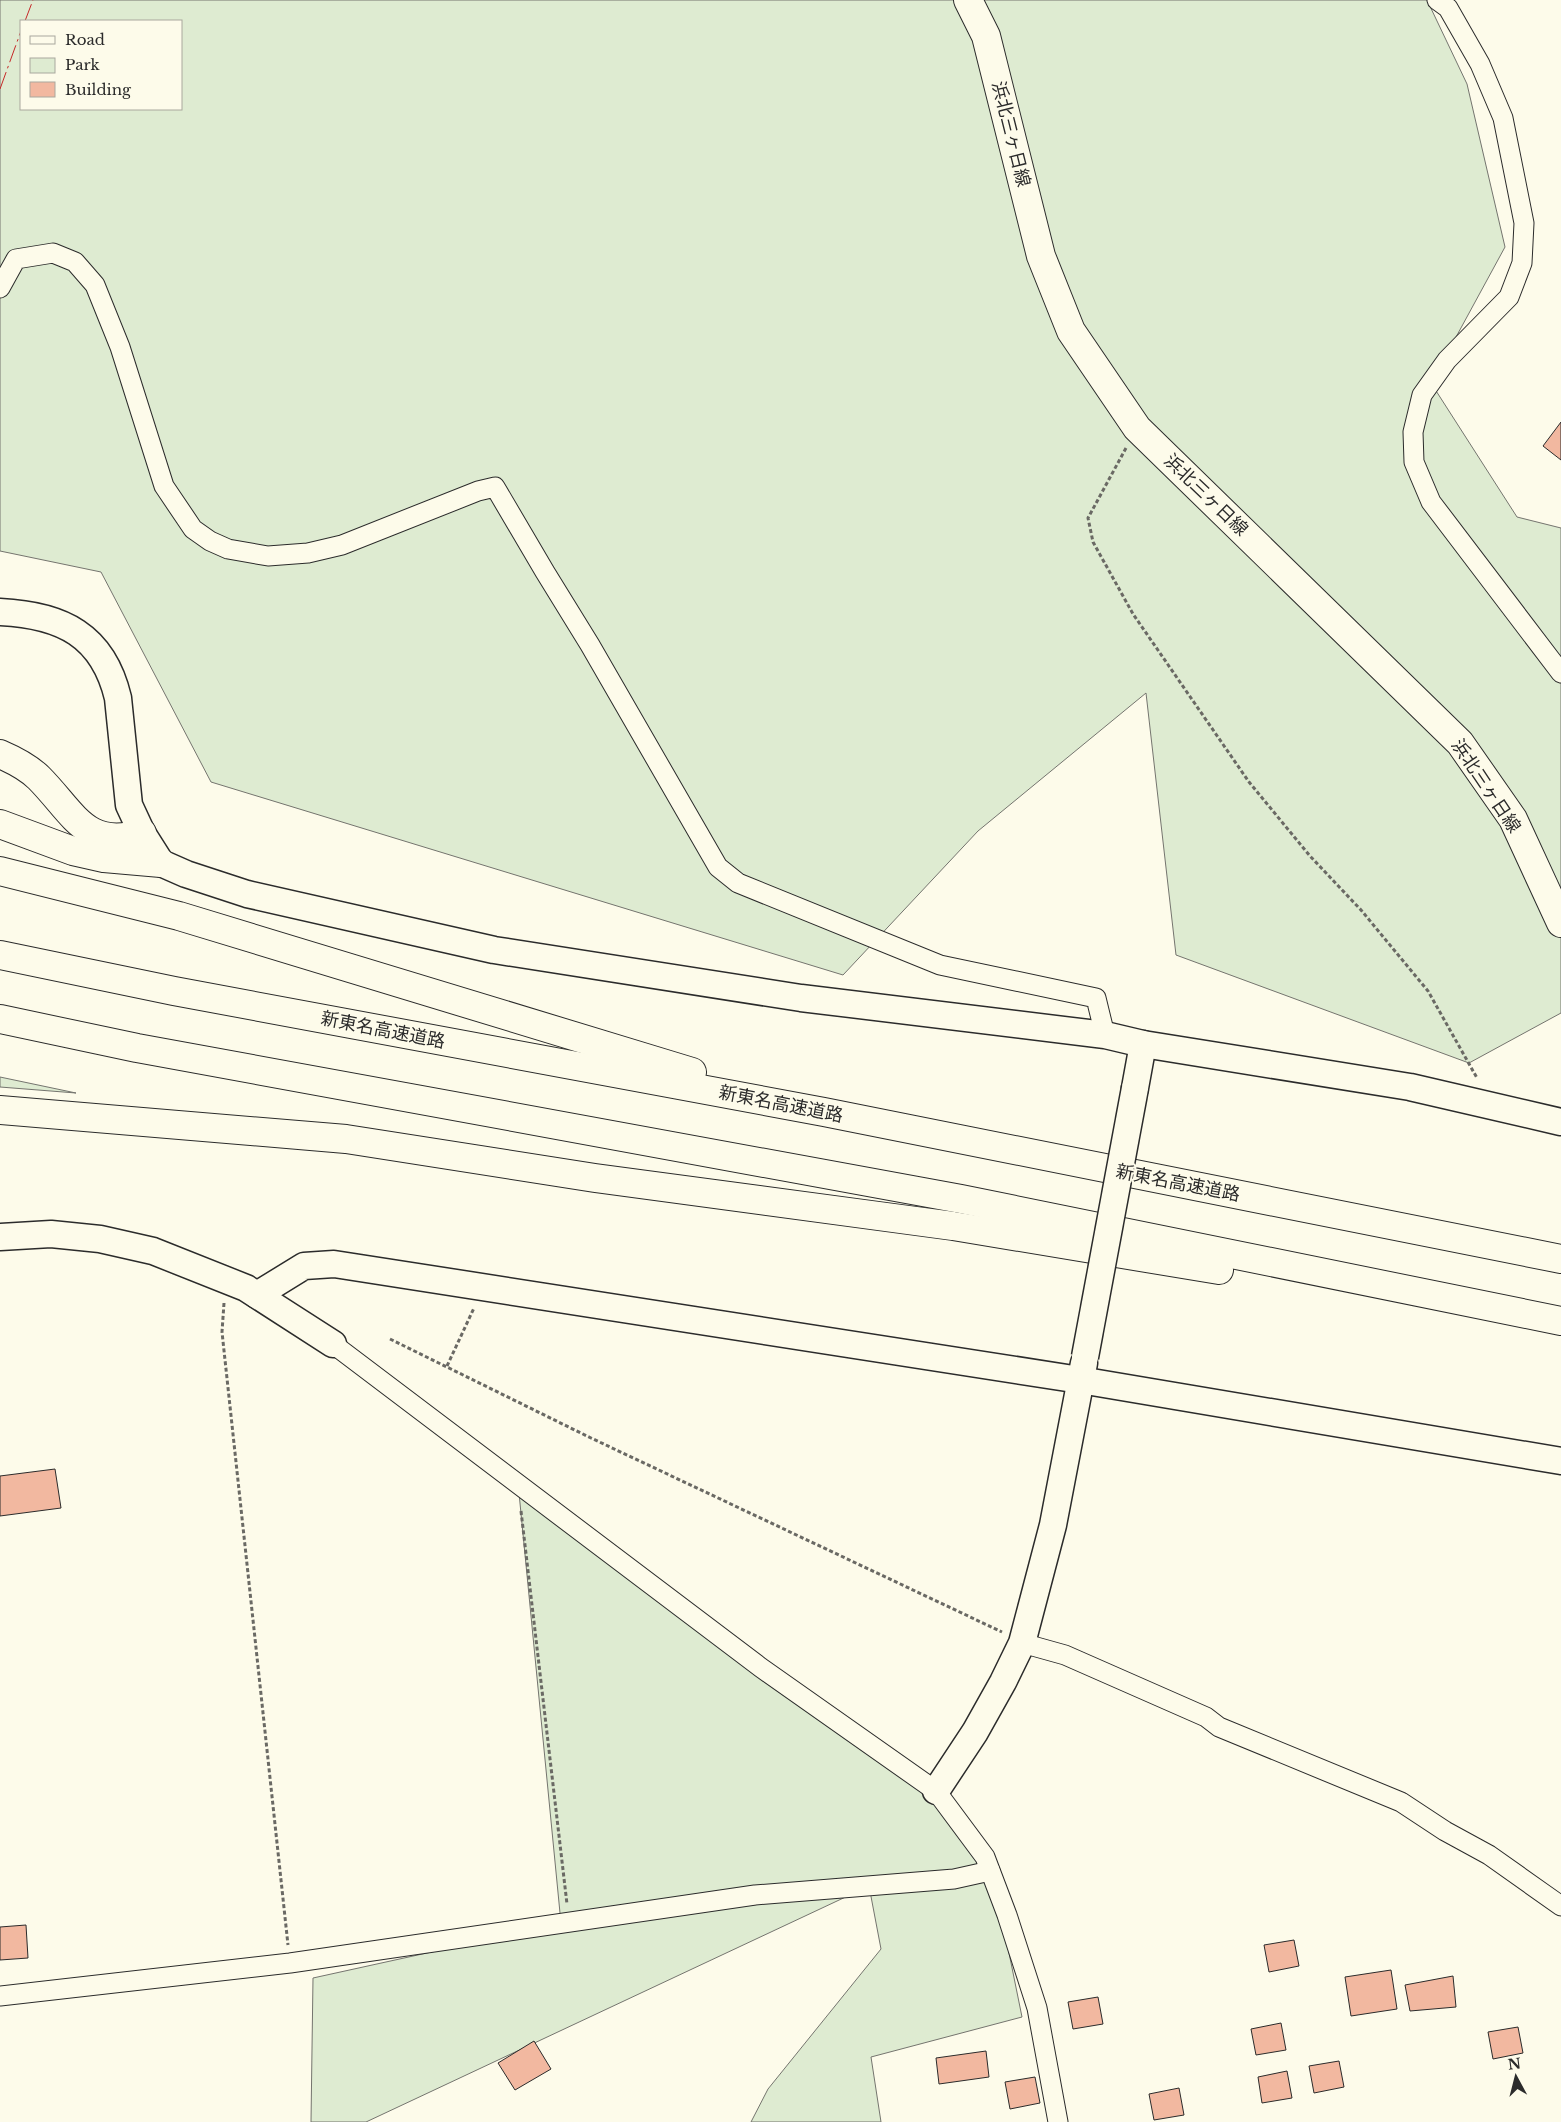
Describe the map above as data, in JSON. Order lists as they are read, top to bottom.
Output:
{
  "streets": {
    "main road": ["浜北三ヶ日線", "新東名高速道路"]
  },
  "legend": ["Road", "Park", "Building"],
  "north": "top"
}
